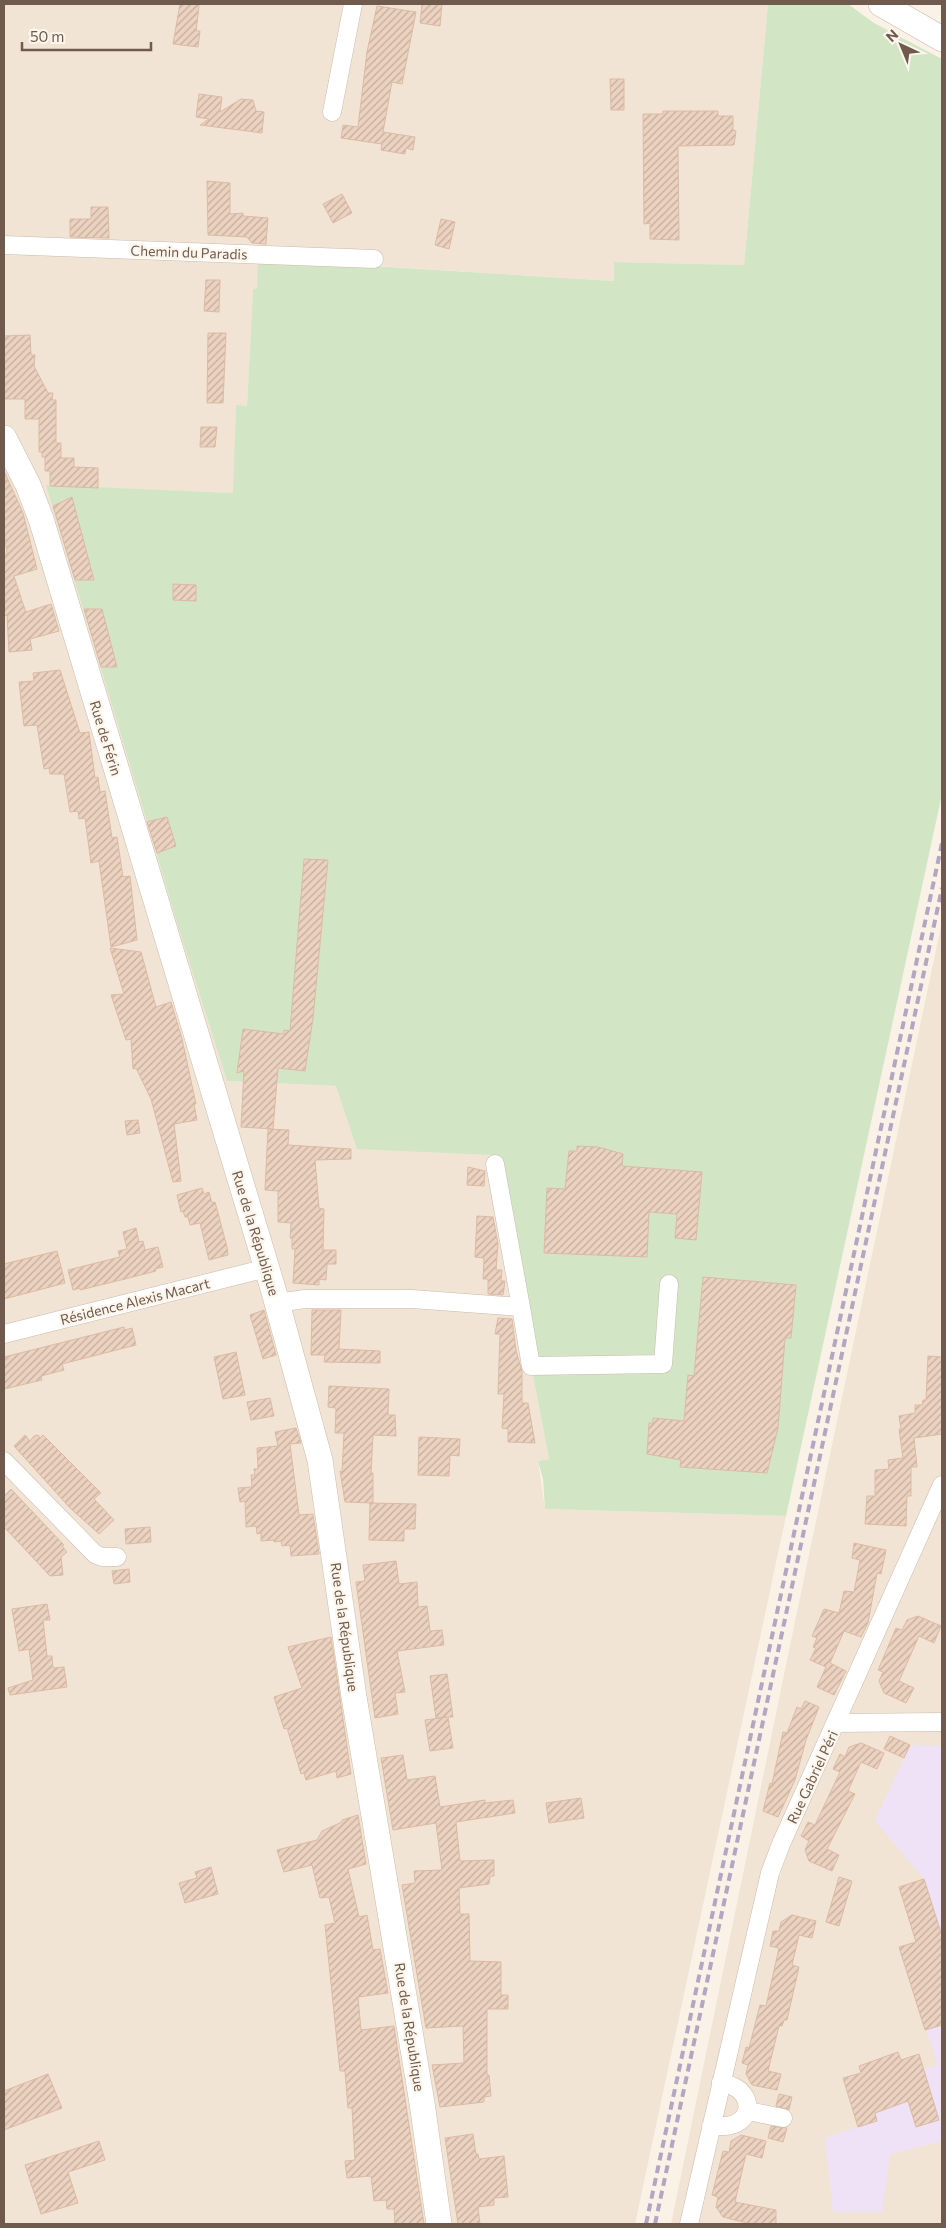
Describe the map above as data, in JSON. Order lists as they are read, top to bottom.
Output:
{
  "streets": {
    "main road": ["Rue de Férin", "Rue de la République"],
    "street": ["Chemin du Paradis", "Résidence Alexis Macart", "Rue Gabriel Péri"]
  },
  "crossings": [
    ["Rue de Férin", "Rue de la République"],
    ["Rue de la République", "Résidence Alexis Macart"]
  ],
  "scale_bar": "50 m",
  "north": "top left"
}
